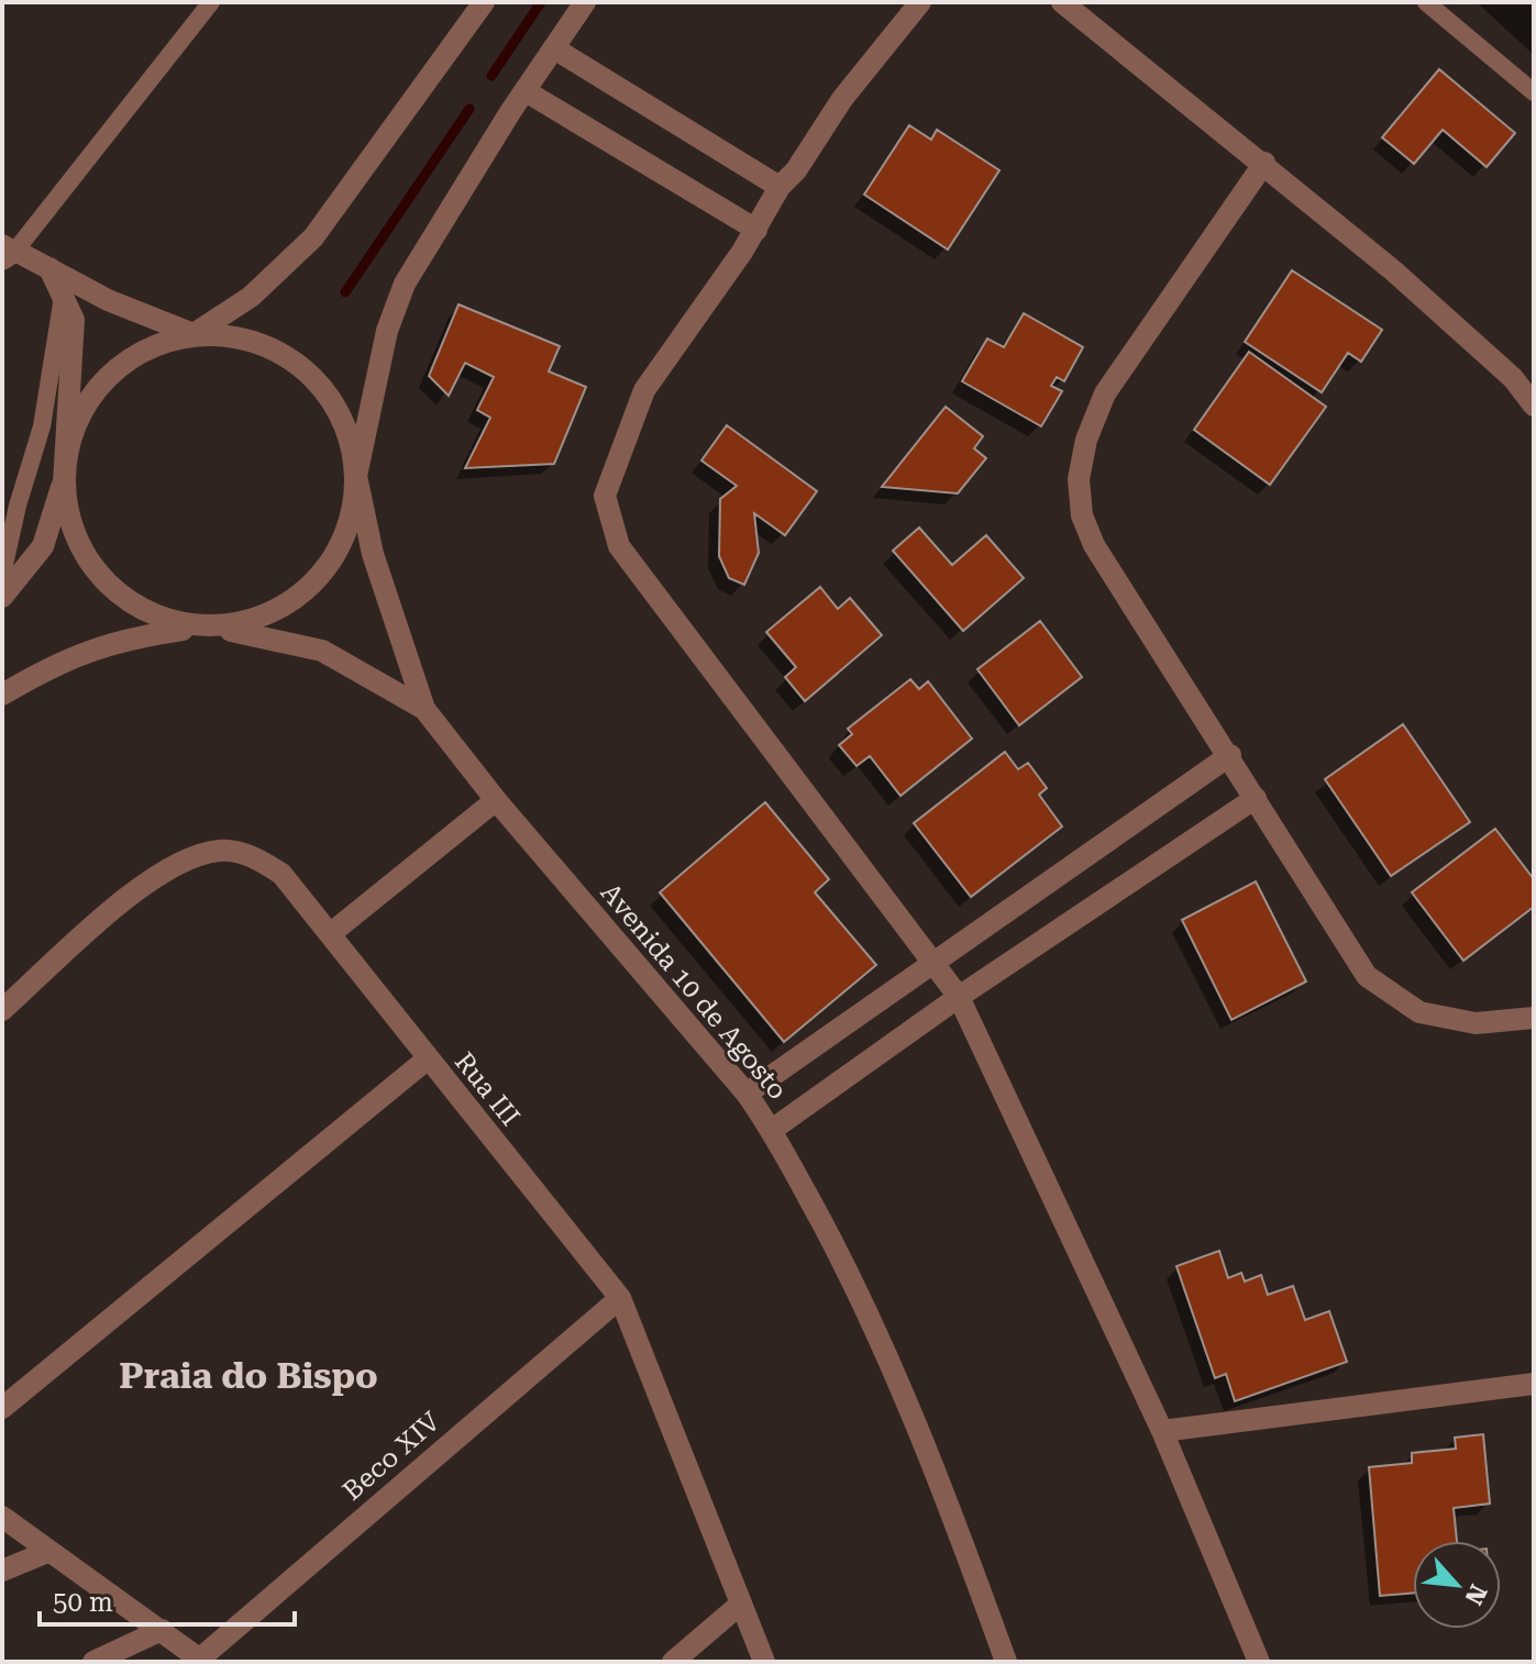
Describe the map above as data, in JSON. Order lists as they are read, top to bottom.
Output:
{
  "streets": {
    "street": ["Avenida 10 de Agosto", "Rua III", "Beco XIV"]
  },
  "crossings": [
    ["Rua III", "Beco XIV"]
  ],
  "districts": ["Praia do Bispo"],
  "scale_bar": "50 m",
  "north": "bottom right"
}
